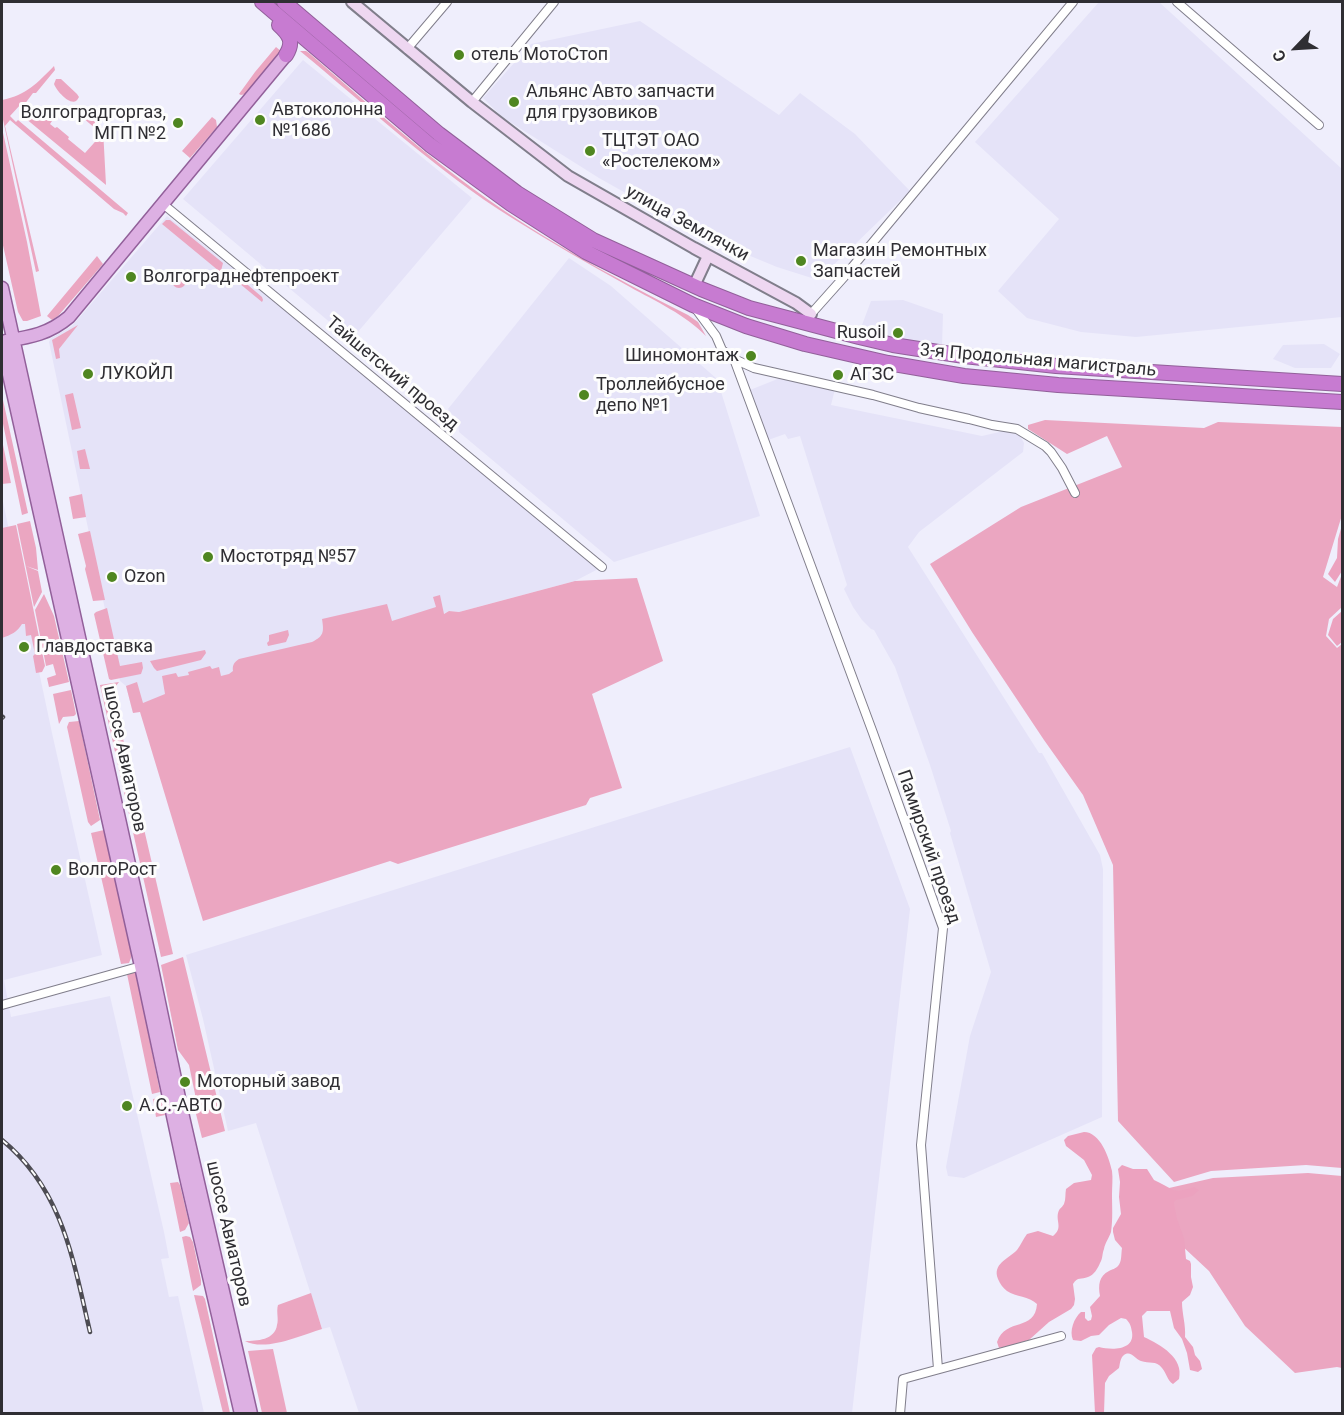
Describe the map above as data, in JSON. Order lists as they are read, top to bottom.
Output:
{
  "streets": {
    "highway": ["3-я Продольная магистраль"],
    "main road": ["шоссе Авиаторов"],
    "street": ["улица Землячки", "Тайшетский проезд", "Памирский проезд"]
  },
  "places": [
    "отель МотоСтоп",
    "Альянс Авто запчасти для грузовиков",
    "Автоколонна №1686",
    "Волгоградгоргаз, МГП №2",
    "ТЦТЭТ ОАО «Ростелеком»",
    "Магазин Ремонтных Запчастей",
    "Волгограднефтепроект",
    "Rusoil",
    "Шиномонтаж",
    "ЛУКОЙЛ",
    "АГЗС",
    "Троллейбусное депо №1",
    "Мостотряд №57",
    "Ozon",
    "Главдоставка",
    "ВолгоРост",
    "Моторный завод",
    "А.С.-АВТО"
  ],
  "north": "bottom left"
}
